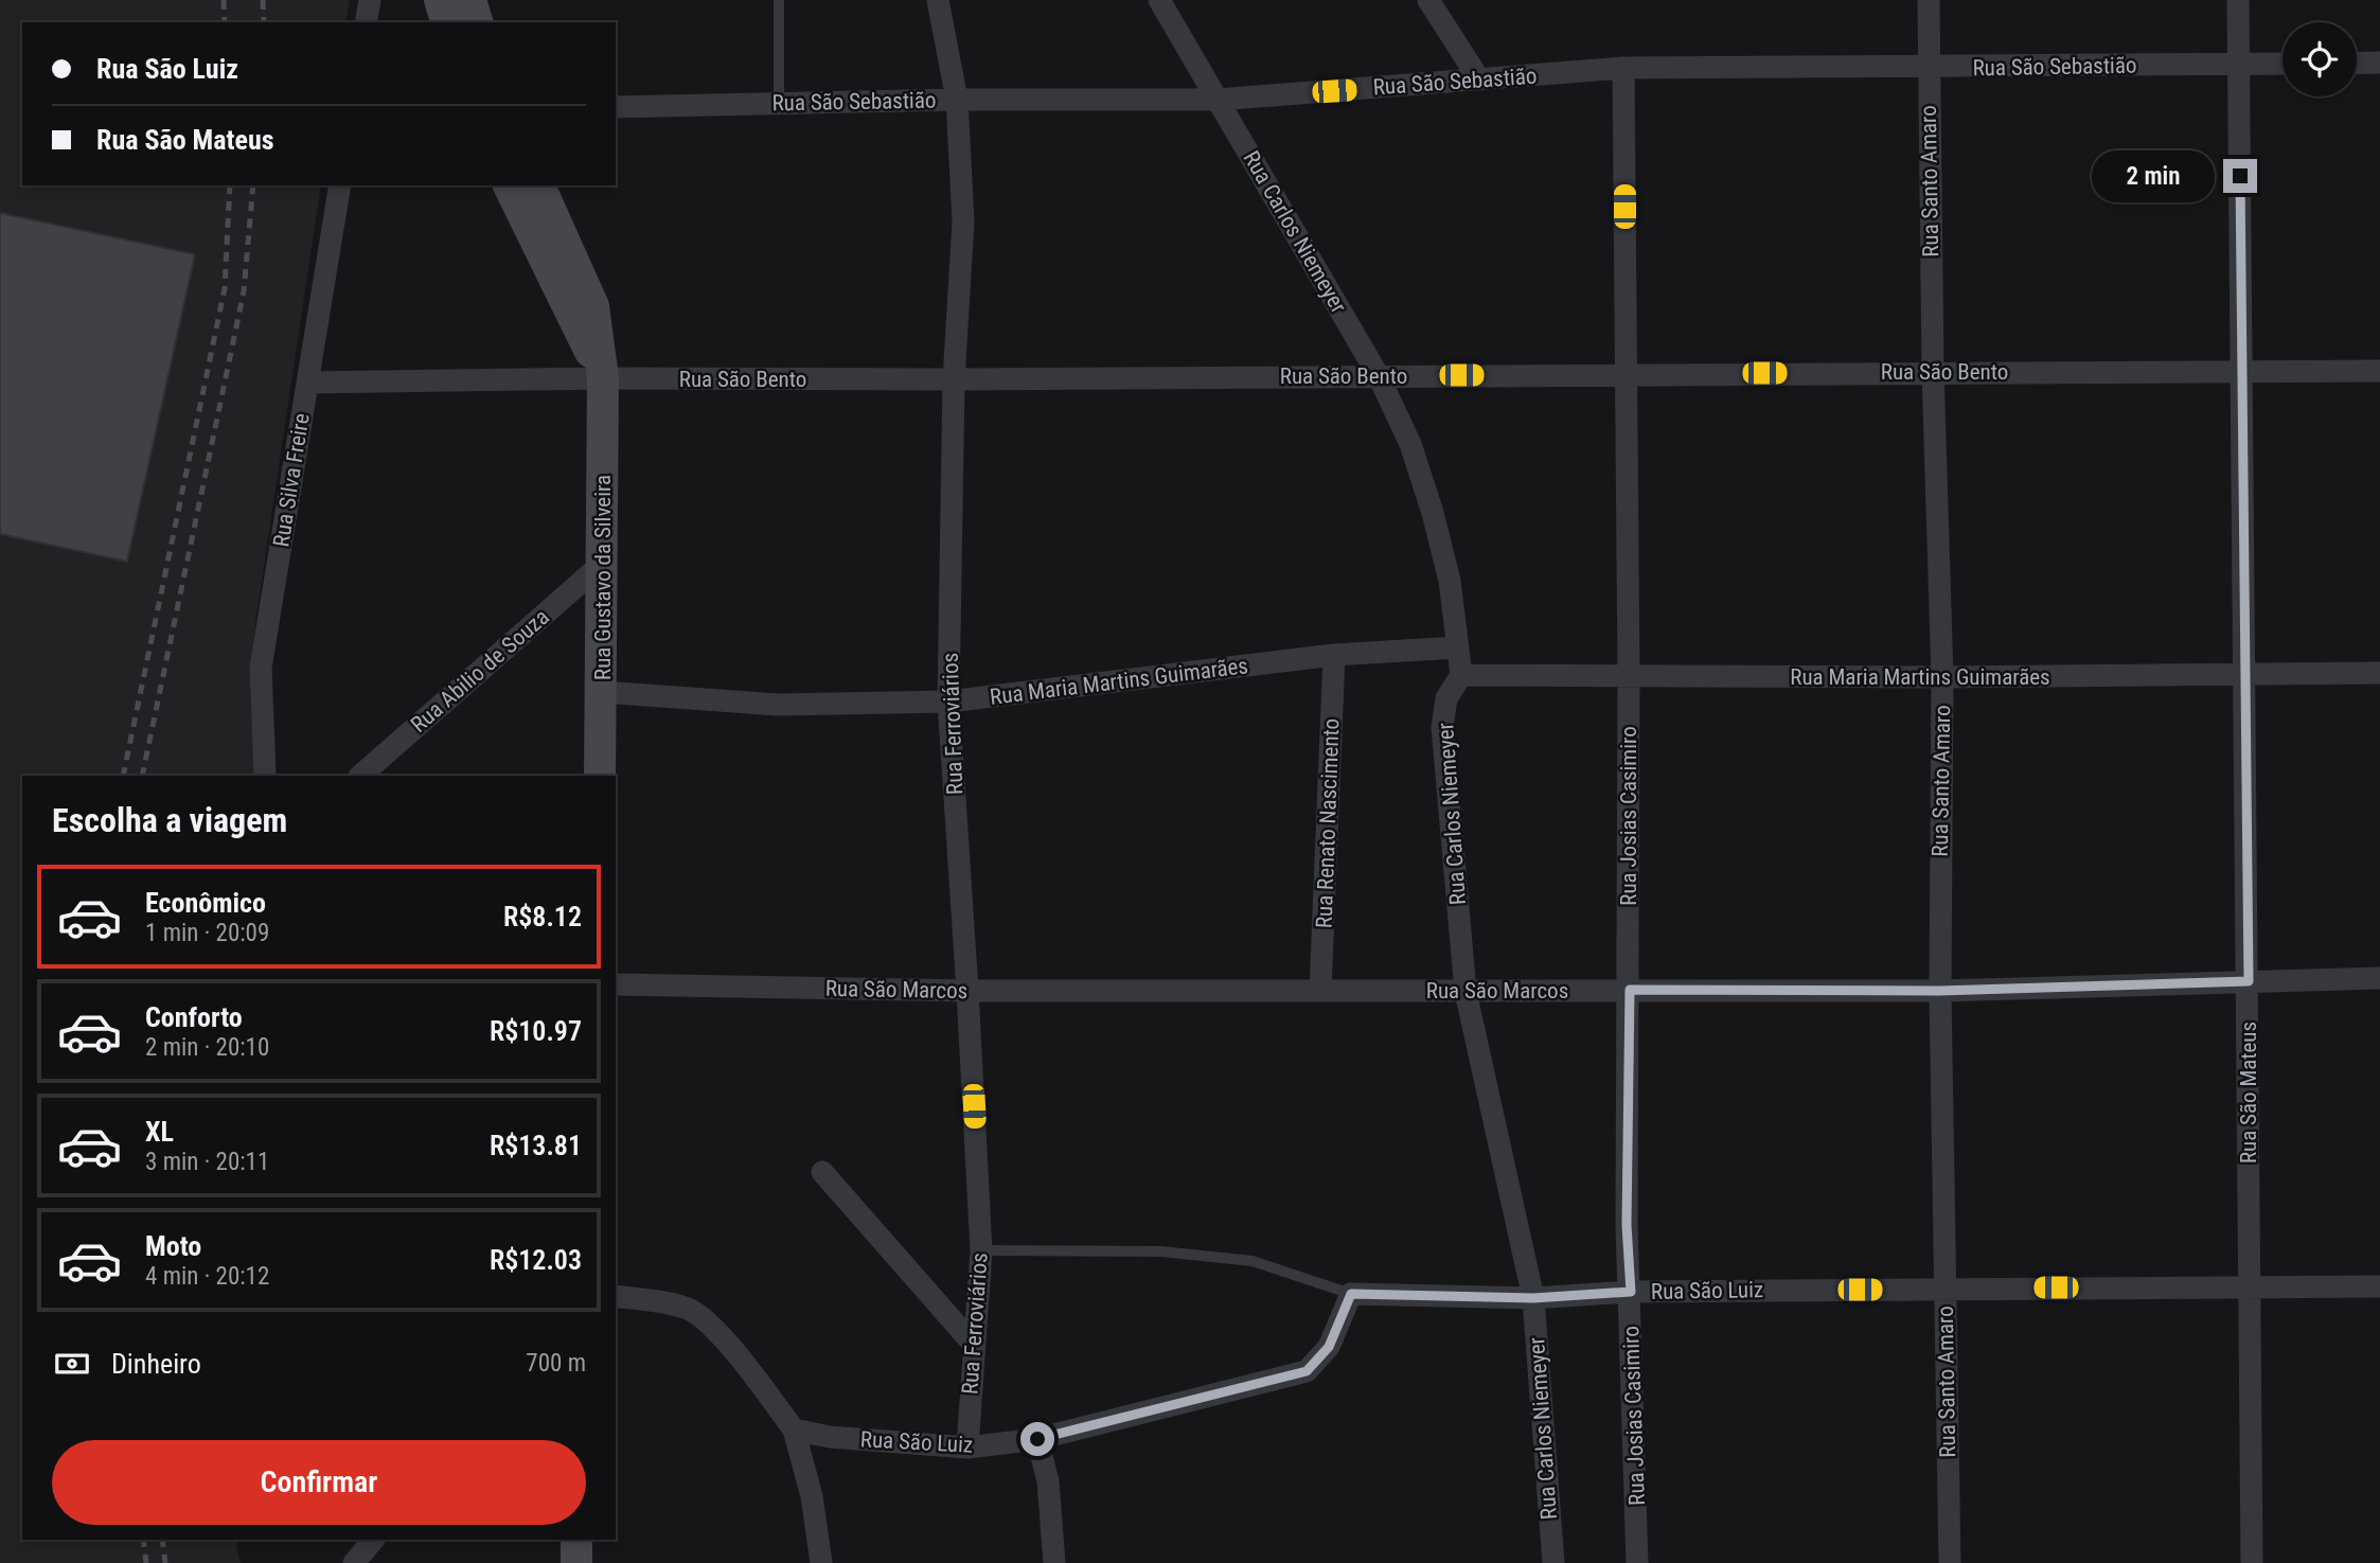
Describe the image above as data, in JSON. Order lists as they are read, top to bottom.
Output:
{
  "streets": {
    "main road": ["Rua Gustavo da Silveira"],
    "street": [
      "Rua São Sebastião",
      "Rua Santo Amaro",
      "Rua Carlos Niemeyer",
      "Rua São Bento",
      "Rua Silva Freire",
      "Rua Abilio de Souza",
      "Rua Maria Martins Guimarães",
      "Rua Ferroviários",
      "Rua Josias Casimiro",
      "Rua Renato Nascimento",
      "Rua São Marcos",
      "Rua São Mateus",
      "Rua São Luiz"
    ]
  },
  "crossings": [
    ["Rua São Sebastião", "Rua Santo Amaro"],
    ["Rua São Sebastião", "Rua Carlos Niemeyer"],
    ["Rua São Sebastião", "Rua Ferroviários"],
    ["Rua São Sebastião", "Rua Josias Casimiro"],
    ["Rua São Sebastião", "Rua São Mateus"],
    ["Rua Santo Amaro", "Rua São Bento"],
    ["Rua Santo Amaro", "Rua Maria Martins Guimarães"],
    ["Rua Santo Amaro", "Rua São Marcos"],
    ["Rua Santo Amaro", "Rua São Luiz"],
    ["Rua Carlos Niemeyer", "Rua São Bento"],
    ["Rua Carlos Niemeyer", "Rua Maria Martins Guimarães"],
    ["Rua Carlos Niemeyer", "Rua São Marcos"],
    ["Rua Carlos Niemeyer", "Rua São Luiz"],
    ["Rua São Bento", "Rua Silva Freire"],
    ["Rua São Bento", "Rua Gustavo da Silveira"],
    ["Rua São Bento", "Rua Ferroviários"],
    ["Rua São Bento", "Rua Josias Casimiro"],
    ["Rua São Bento", "Rua São Mateus"],
    ["Rua Gustavo da Silveira", "Rua Abilio de Souza"],
    ["Rua Gustavo da Silveira", "Rua Maria Martins Guimarães"],
    ["Rua Maria Martins Guimarães", "Rua Ferroviários"],
    ["Rua Maria Martins Guimarães", "Rua Josias Casimiro"],
    ["Rua Maria Martins Guimarães", "Rua Renato Nascimento"],
    ["Rua Maria Martins Guimarães", "Rua São Mateus"],
    ["Rua Ferroviários", "Rua São Marcos"],
    ["Rua Ferroviários", "Rua São Luiz"],
    ["Rua Josias Casimiro", "Rua São Marcos"],
    ["Rua Josias Casimiro", "Rua São Luiz"],
    ["Rua Renato Nascimento", "Rua São Marcos"],
    ["Rua São Marcos", "Rua São Mateus"],
    ["Rua São Mateus", "Rua São Luiz"]
  ],
  "page": {
    "banner": ["Rua São Luiz", "Rua São Mateus"],
    "bubble": "2 min",
    "heading": "Escolha a viagem",
    "list": [
      {
        "name": "Econômico",
        "note": "1 min · 20:09",
        "value": "R$8.12"
      },
      {
        "name": "Conforto",
        "note": "2 min · 20:10",
        "value": "R$10.97"
      },
      {
        "name": "XL",
        "note": "3 min · 20:11",
        "value": "R$13.81"
      },
      {
        "name": "Moto",
        "note": "4 min · 20:12",
        "value": "R$12.03"
      }
    ],
    "pay": ["Dinheiro", "700 m"],
    "buttons": "Confirmar"
  }
}
